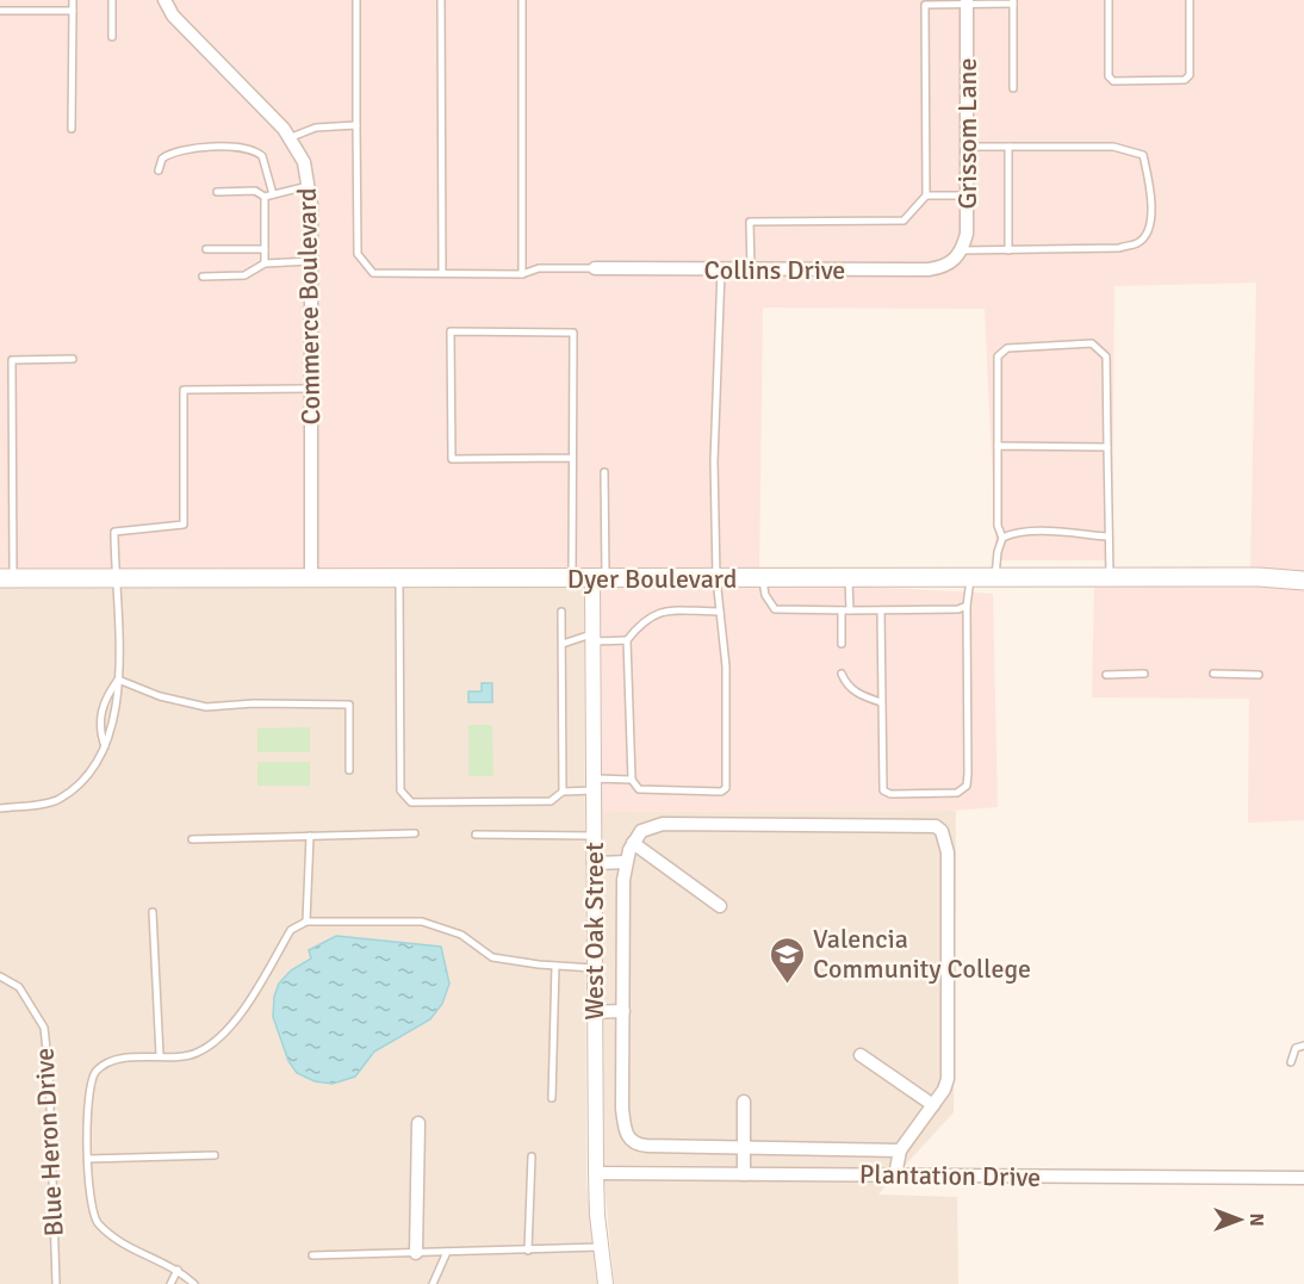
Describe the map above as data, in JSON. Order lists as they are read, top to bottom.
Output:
{
  "streets": {
    "main road": ["Dyer Boulevard"],
    "street": [
      "Grissom Lane",
      "Collins Drive",
      "Commerce Boulevard",
      "West Oak Street",
      "Plantation Drive"
    ],
    "lane": ["Blue Heron Drive"]
  },
  "crossings": [
    ["Grissom Lane", "Collins Drive"],
    ["Commerce Boulevard", "Dyer Boulevard"],
    ["Dyer Boulevard", "West Oak Street"],
    ["West Oak Street", "Plantation Drive"]
  ],
  "places": {
    "school or university": ["Valencia Community College"]
  },
  "north": "right"
}
